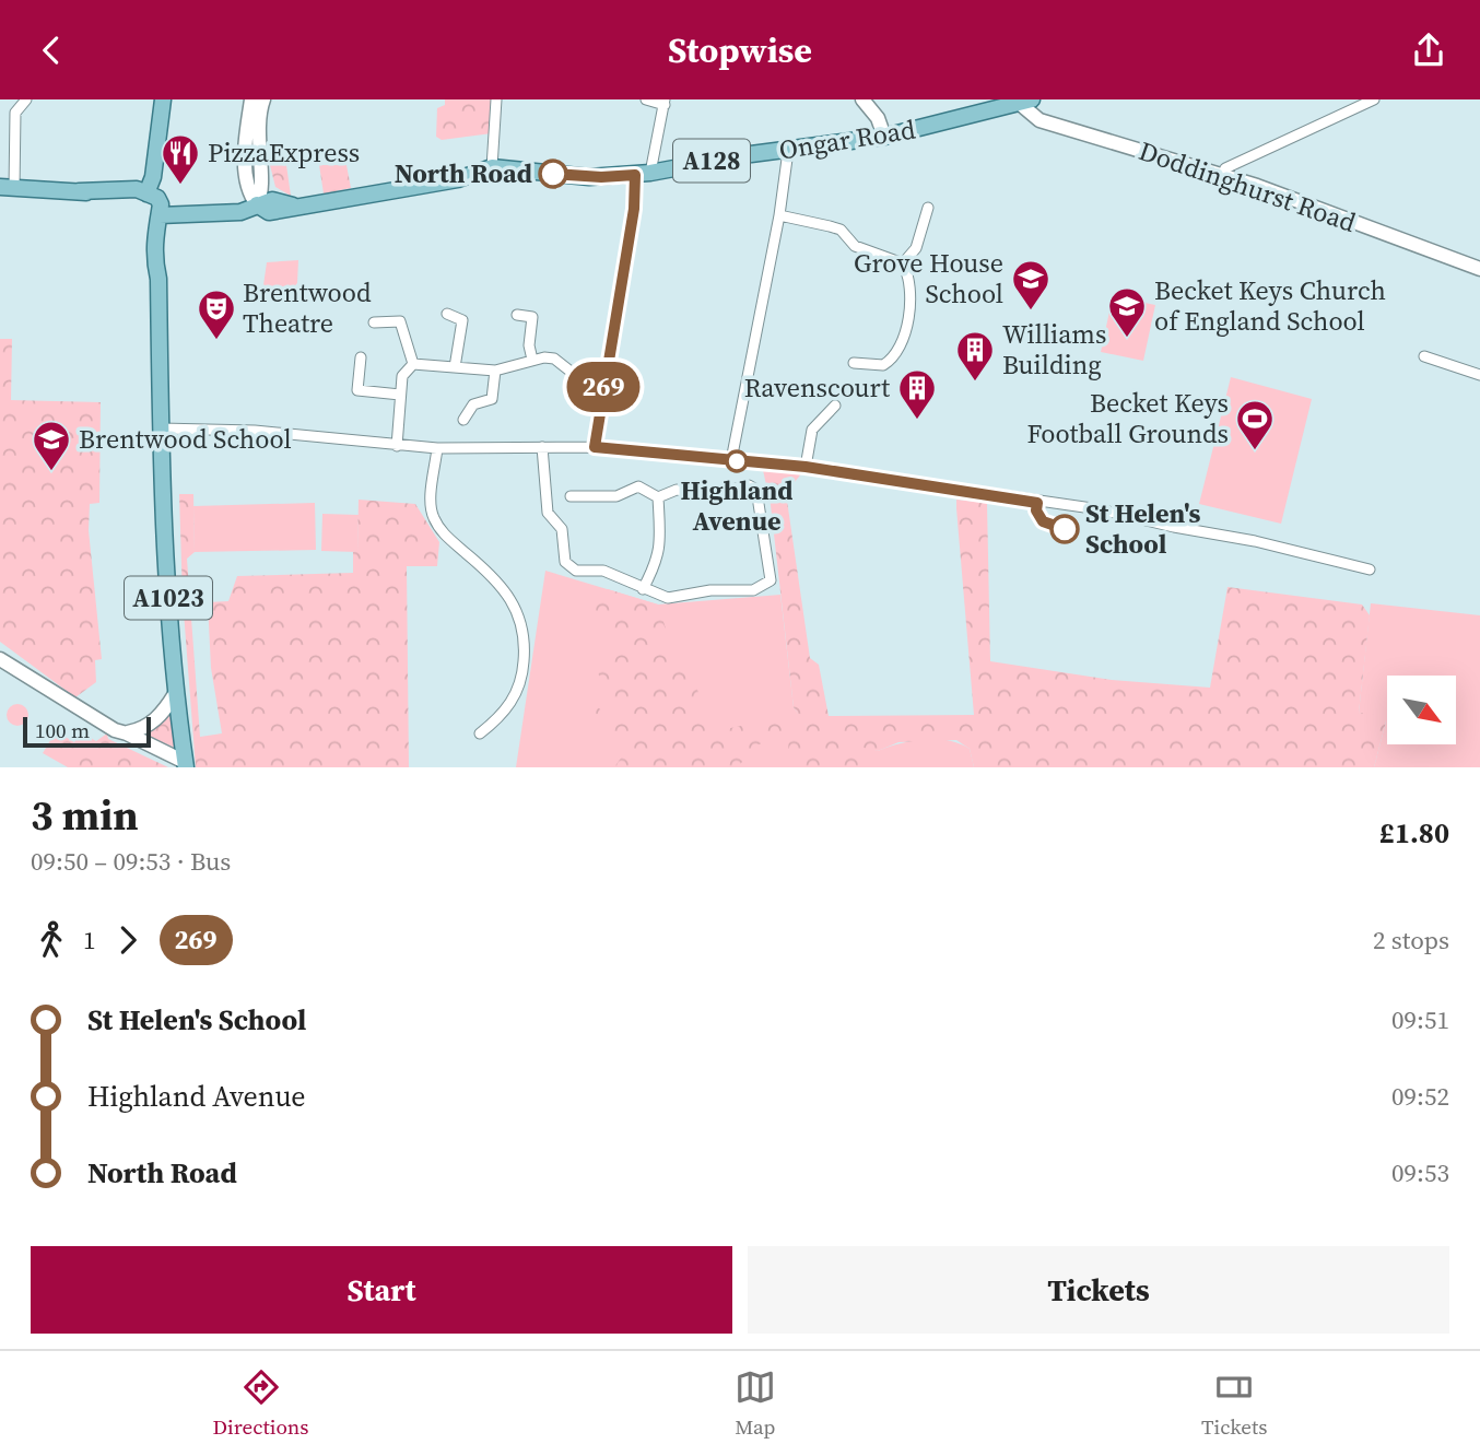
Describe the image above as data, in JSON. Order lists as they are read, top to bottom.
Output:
{
  "streets": {
    "main road": ["Ongar Road", "A128", "A1023"],
    "street": ["Doddinghurst Road"]
  },
  "crossings": [
    ["Ongar Road", "Doddinghurst Road"],
    ["Ongar Road", "A1023"]
  ],
  "places": {
    "other": ["North Road", "Highland Avenue", "St Helen's School"],
    "restaurant": ["PizzaExpress"],
    "school or university": ["Grove House School", "Becket Keys Church of England School", "Brentwood School"],
    "theatre": ["Brentwood Theatre"],
    "building": ["Williams Building", "Ravenscourt"],
    "sports": ["Becket Keys Football Grounds"]
  },
  "lines": ["bus line 269"],
  "scale_bar": "100 m",
  "north": "bottom right",
  "page": {
    "header": "Stopwise",
    "on_map": "269",
    "scale": "100 m",
    "heading": ["3 min", "09:50 – 09:53 · Bus", "£1.80"],
    "legs": ["1", "269", "2 stops"],
    "list": [
      {
        "name": "St Helen's School",
        "value": "09:51"
      },
      {
        "name": "Highland Avenue",
        "value": "09:52"
      },
      {
        "name": "North Road",
        "value": "09:53"
      }
    ],
    "buttons": ["Start", "Tickets"],
    "tabs": ["Directions", "Map", "Tickets"]
  }
}
